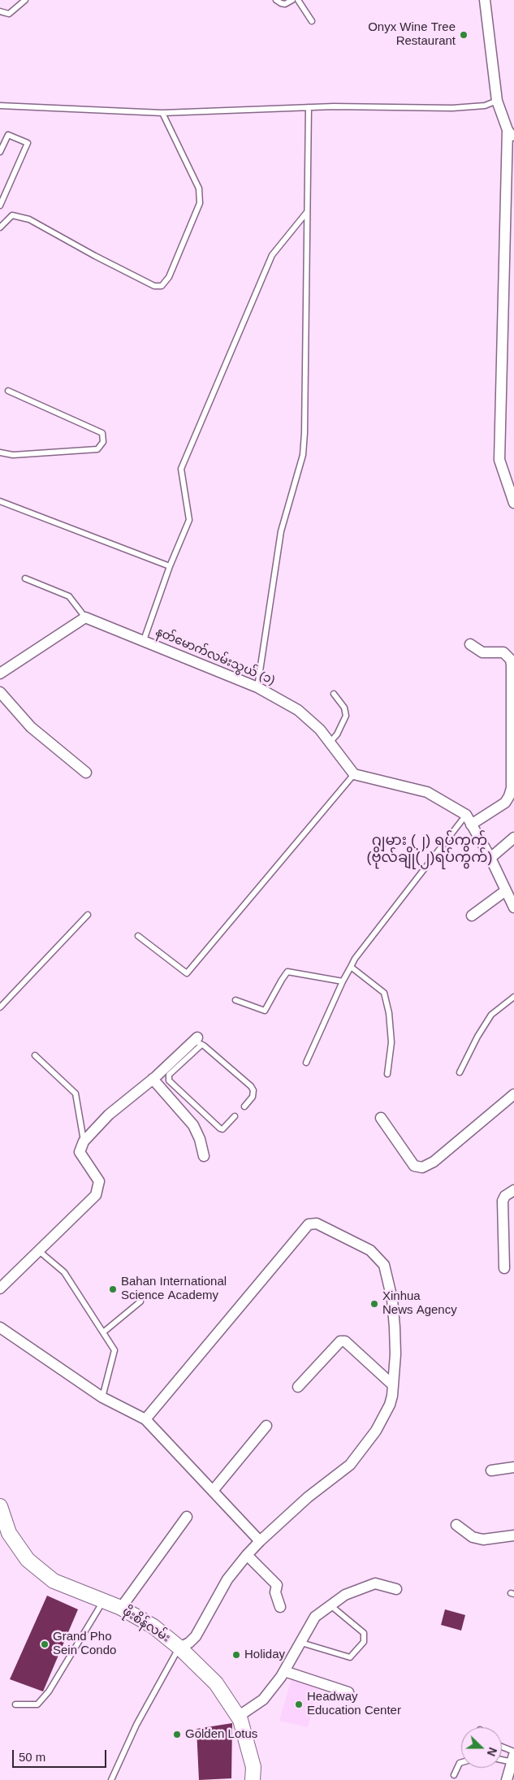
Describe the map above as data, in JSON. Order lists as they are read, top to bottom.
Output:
{
  "streets": {
    "main road": ["ဖိုးစိန်လမ်း"],
    "street": ["နတ်မောက်လမ်းသွယ် (၁)"]
  },
  "districts": ["ဂျမား (၂) ရပ်ကွက် (ဗိုလ်ချို(၂)ရပ်ကွက်)"],
  "places": [
    "Onyx Wine Tree Restaurant",
    "Bahan International Science Academy",
    "Xinhua News Agency",
    "Grand Pho Sein Condo",
    "Holiday",
    "Headway Education Center",
    "Golden Lotus"
  ],
  "scale_bar": "50 m",
  "north": "right"
}
